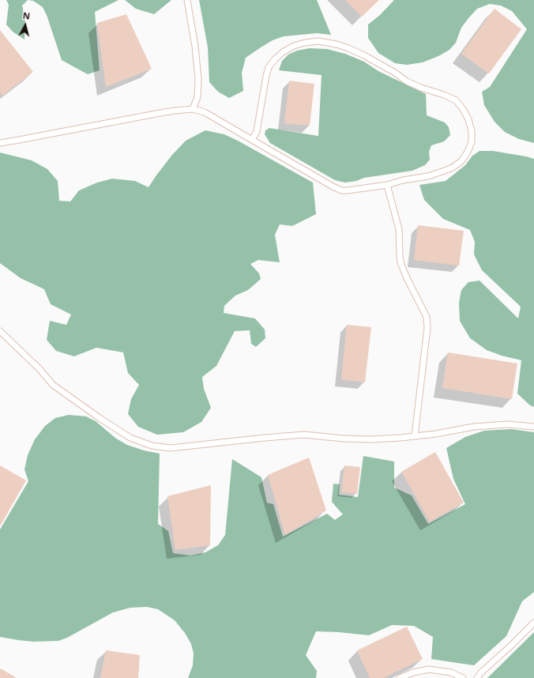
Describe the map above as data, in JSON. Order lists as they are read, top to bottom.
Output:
{
  "north": "top"
}
